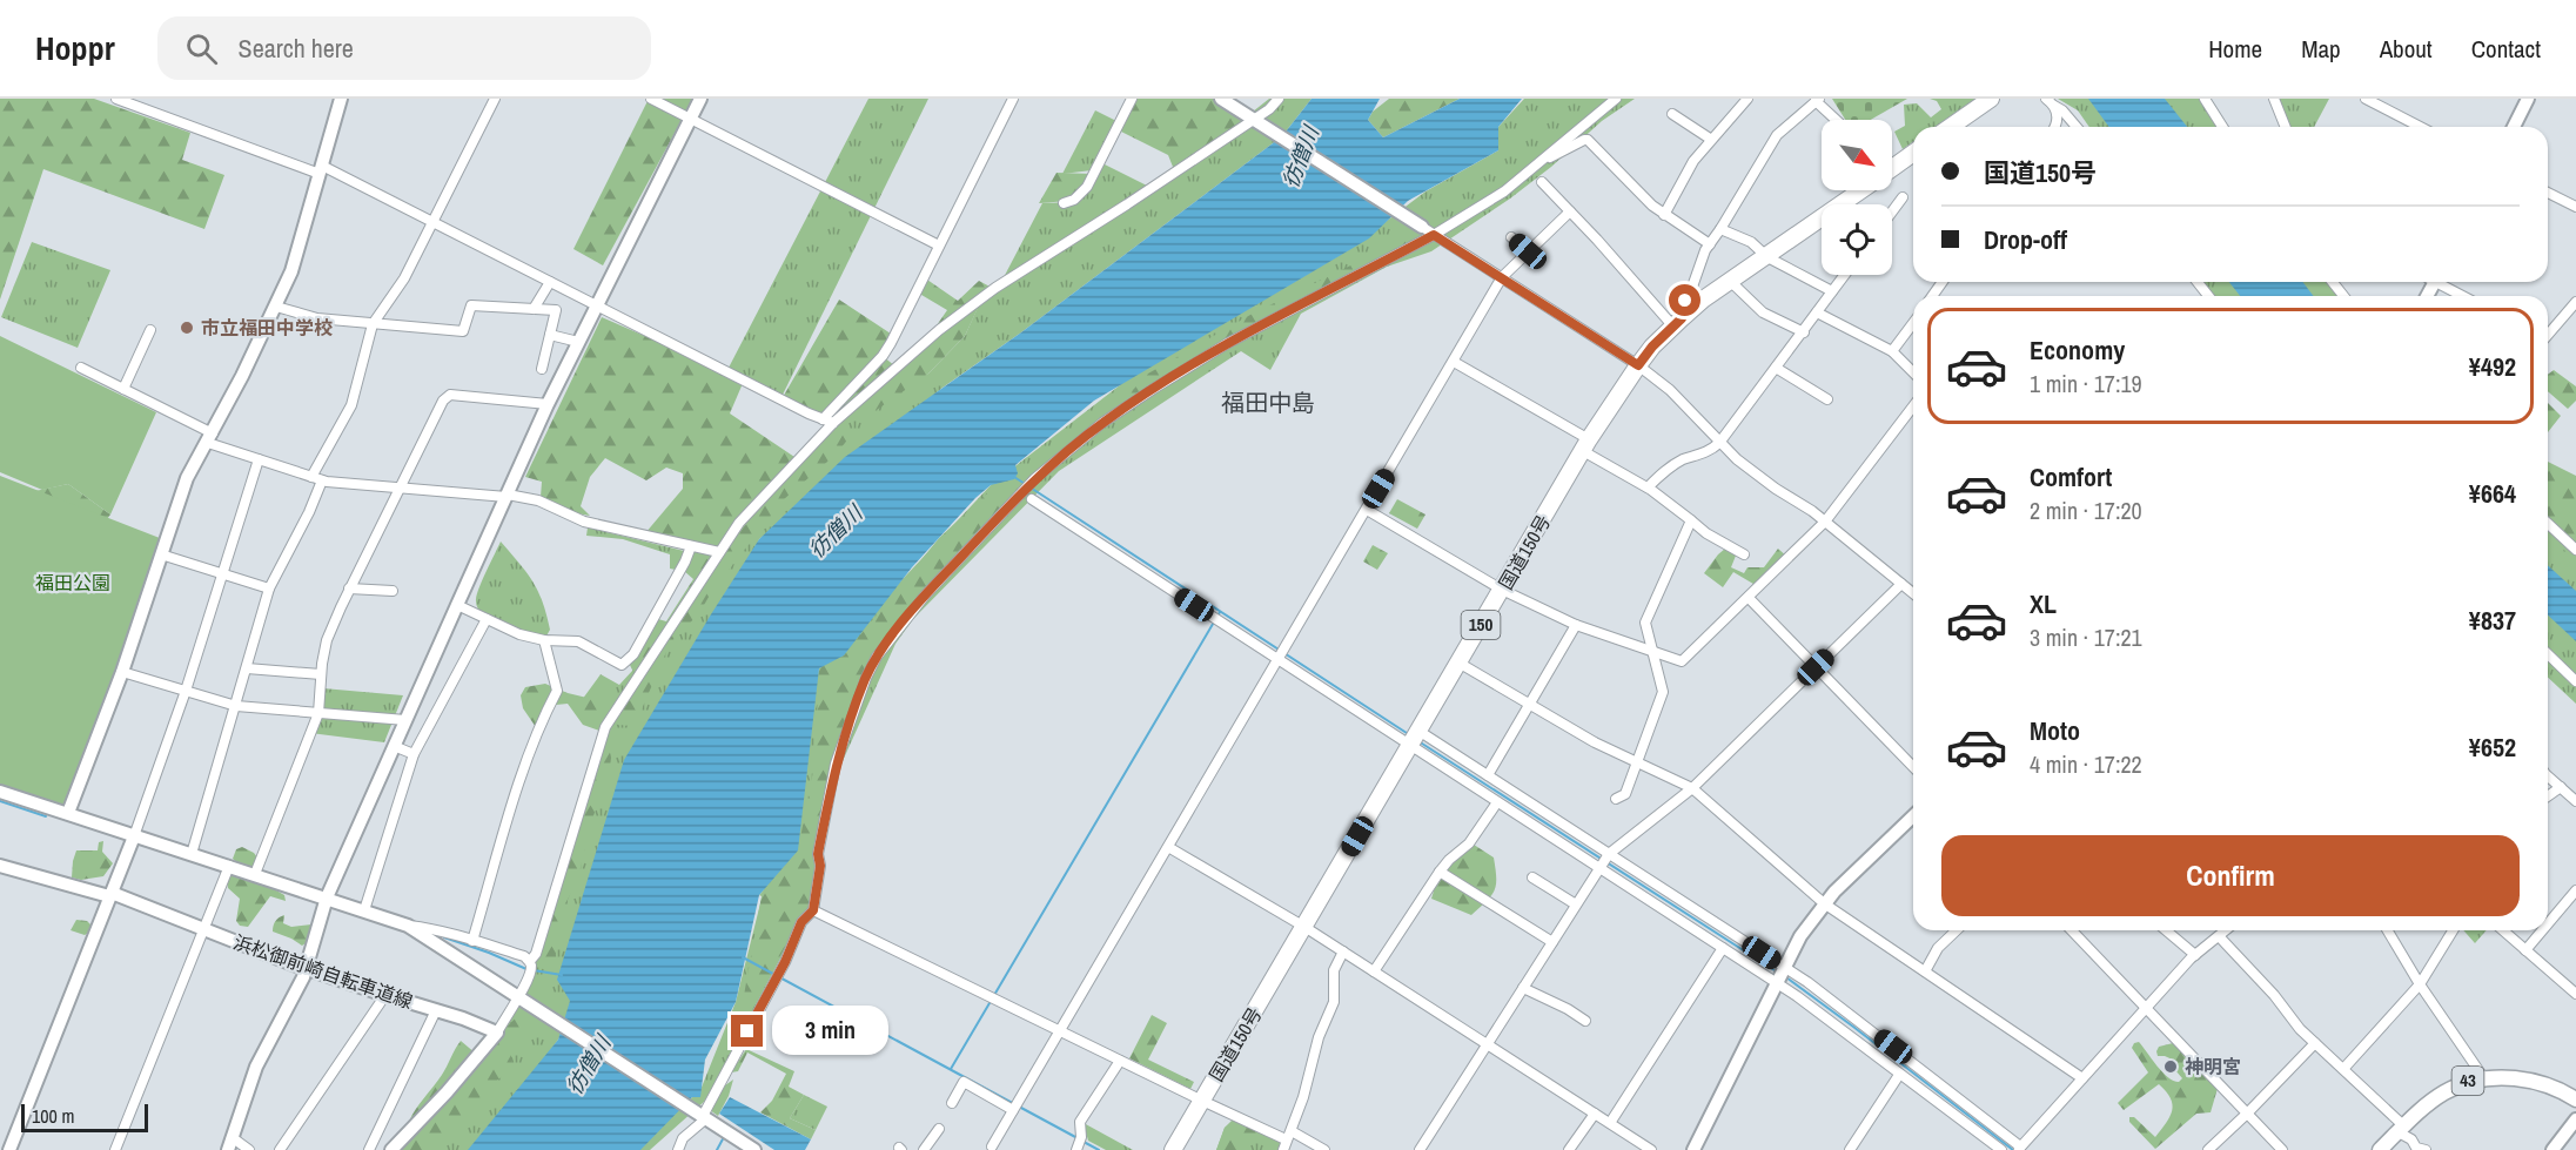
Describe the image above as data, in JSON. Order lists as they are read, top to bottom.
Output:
{
  "streets": {
    "highway": ["国道150号", "150"],
    "main road": ["43"],
    "street": ["浜松御前崎自転車道線"]
  },
  "districts": ["福田中島"],
  "water": ["彷僧川"],
  "parks": ["福田公園"],
  "places": ["市立福田中学校", "神明宮"],
  "scale_bar": "100 m",
  "north": "bottom right",
  "page": {
    "header": "Hoppr",
    "search": "Search here",
    "nav": [
      "Home",
      "Map",
      "About",
      "Contact"
    ],
    "banner": ["国道150号", "Drop-off"],
    "list": [
      {
        "name": "Economy",
        "note": "1 min · 17:19",
        "value": "¥492"
      },
      {
        "name": "Comfort",
        "note": "2 min · 17:20",
        "value": "¥664"
      },
      {
        "name": "XL",
        "note": "3 min · 17:21",
        "value": "¥837"
      },
      {
        "name": "Moto",
        "note": "4 min · 17:22",
        "value": "¥652"
      }
    ],
    "buttons": "Confirm",
    "bubble": "3 min",
    "scale": "100 m"
  }
}
